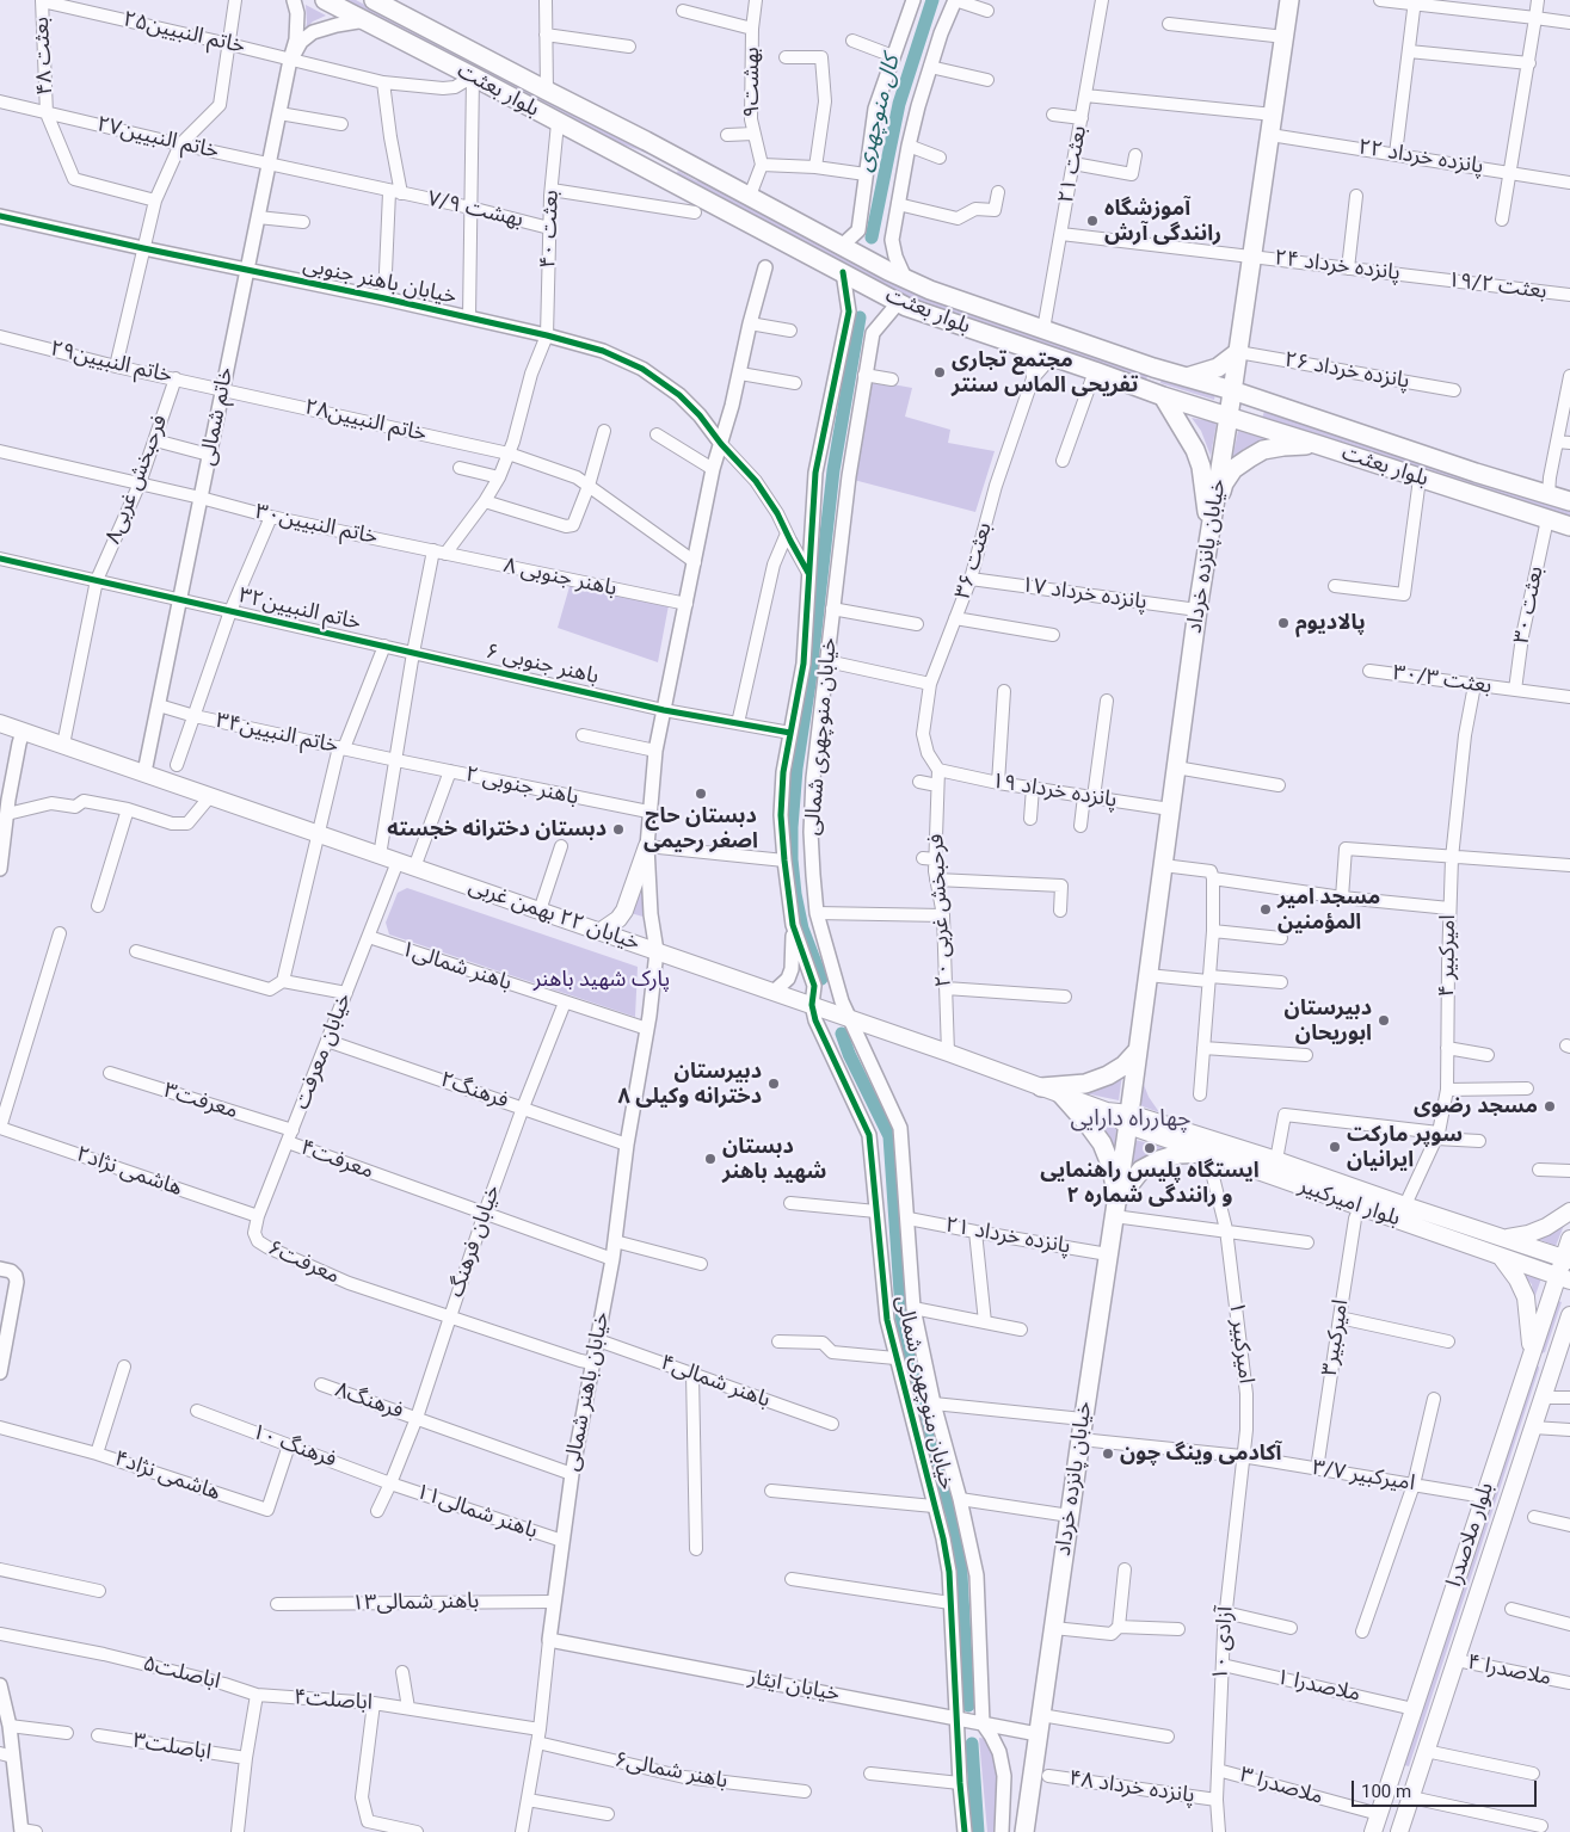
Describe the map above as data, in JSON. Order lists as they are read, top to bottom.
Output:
{
  "streets": {
    "main road": [
      "بلوار بعثت",
      "خیابان پانزده خرداد",
      "خیابان ۲۲ بهمن غربی",
      "بلوار امیرکبیر",
      "بلوار ملاصدرا"
    ],
    "street": [
      "خاتم النبیین۲۵",
      "بعثت ۴۸",
      "بهشت۹",
      "خاتم النبیین۲۷",
      "پانزده خرداد ۲۲",
      "بعثت ۲۱",
      "بهشت ۷/۹",
      "بعثت ۴۰",
      "پانزده خرداد ۲۴",
      "خیابان باهنر جنوبی",
      "بعثت ۱۹/۲",
      "خاتم النبیین۲۹",
      "پانزده خرداد ۲۶",
      "خاتم شمالی",
      "خاتم النبیین۲۸",
      "فرحبخش غربی۸",
      "خاتم النبیین۳۰",
      "بعثت ۳۶",
      "باهنر جنوبی ۸",
      "پانزده خرداد ۱۷",
      "بعثت ۳۰",
      "خاتم النبیین۳۲",
      "باهنر جنوبی ۶",
      "بعثت ۳۰/۳",
      "خاتم النبیین۳۴",
      "خیابان منوچهری شمالی",
      "باهنر جنوبی ۲",
      "پانزده خرداد ۱۹",
      "فرحبخش غربی ۲۰",
      "امیرکبیر ۴",
      "باهنر شمالی۱",
      "خیابان معرفت",
      "فرهنگ۲",
      "معرفت۳",
      "معرفت۴",
      "هاشمی نژاد۲",
      "پانزده خرداد ۲۱",
      "خیابان فرهنگ",
      "معرفت۶",
      "امیرکبیر۳",
      "امیرکبیر ۱",
      "باهنر شمالی۴",
      "خیابان باهنر شمالی",
      "فرهنگ۸",
      "فرهنگ ۱۰",
      "هاشمی نژاد۴",
      "امیرکبیر ۳/۷",
      "باهنر شمالی۱۱",
      "باهنر شمالی۱۳",
      "آزادی ۱۰",
      "ملاصدرا ۴",
      "اباصلت۵",
      "خیابان ایثار",
      "ملاصدرا ۱",
      "اباصلت۴",
      "اباصلت۳",
      "باهنر شمالی۶",
      "ملاصدرا ۳",
      "پانزده خرداد ۴۸"
    ]
  },
  "crossings": [
    ["خاتم النبیین۲۵", "بعثت ۴۸"],
    ["خاتم النبیین۲۵", "بلوار بعثت"],
    ["خاتم النبیین۲۵", "خاتم شمالی"],
    ["بعثت ۴۸", "خاتم النبیین۲۷"],
    ["بلوار بعثت", "بعثت ۲۱"],
    ["بلوار بعثت", "بعثت ۴۰"],
    ["بلوار بعثت", "خیابان پانزده خرداد"],
    ["بلوار بعثت", "بعثت ۳۶"],
    ["بلوار بعثت", "بعثت ۳۰"],
    ["بلوار بعثت", "خیابان منوچهری شمالی"],
    ["خاتم النبیین۲۷", "بهشت ۷/۹"],
    ["خاتم النبیین۲۷", "خاتم شمالی"],
    ["پانزده خرداد ۲۲", "خیابان پانزده خرداد"],
    ["بعثت ۲۱", "پانزده خرداد ۲۴"],
    ["بهشت ۷/۹", "بعثت ۴۰"],
    ["بعثت ۴۰", "خیابان باهنر جنوبی"],
    ["پانزده خرداد ۲۴", "بعثت ۱۹/۲"],
    ["پانزده خرداد ۲۴", "خیابان پانزده خرداد"],
    ["خیابان باهنر جنوبی", "خاتم شمالی"],
    ["خاتم النبیین۲۹", "خاتم شمالی"],
    ["خاتم النبیین۲۹", "خاتم النبیین۲۸"],
    ["خاتم النبیین۲۹", "فرحبخش غربی۸"],
    ["پانزده خرداد ۲۶", "خیابان پانزده خرداد"],
    ["خاتم شمالی", "خاتم النبیین۲۸"],
    ["خاتم شمالی", "خاتم النبیین۳۰"],
    ["خاتم شمالی", "خاتم النبیین۳۲"],
    ["خاتم شمالی", "خاتم النبیین۳۴"],
    ["خاتم شمالی", "خیابان ۲۲ بهمن غربی"],
    ["فرحبخش غربی۸", "خاتم النبیین۳۰"],
    ["فرحبخش غربی۸", "خاتم النبیین۳۲"],
    ["فرحبخش غربی۸", "خیابان ۲۲ بهمن غربی"],
    ["خاتم النبیین۳۰", "باهنر جنوبی ۸"],
    ["خیابان پانزده خرداد", "پانزده خرداد ۱۷"],
    ["خیابان پانزده خرداد", "پانزده خرداد ۱۹"],
    ["خیابان پانزده خرداد", "خیابان ۲۲ بهمن غربی"],
    ["خیابان پانزده خرداد", "بلوار امیرکبیر"],
    ["خیابان پانزده خرداد", "پانزده خرداد ۲۱"],
    ["خیابان پانزده خرداد", "امیرکبیر ۳/۷"],
    ["خیابان پانزده خرداد", "خیابان ایثار"],
    ["بعثت ۳۶", "پانزده خرداد ۱۷"],
    ["بعثت ۳۶", "پانزده خرداد ۱۹"],
    ["بعثت ۳۶", "فرحبخش غربی ۲۰"],
    ["بعثت ۳۰", "بعثت ۳۰/۳"],
    ["خاتم النبیین۳۲", "باهنر جنوبی ۶"],
    ["باهنر جنوبی ۶", "خیابان منوچهری شمالی"],
    ["بعثت ۳۰/۳", "امیرکبیر ۴"],
    ["خاتم النبیین۳۴", "باهنر جنوبی ۲"],
    ["خیابان منوچهری شمالی", "خیابان ۲۲ بهمن غربی"],
    ["خیابان منوچهری شمالی", "پانزده خرداد ۲۱"],
    ["خیابان منوچهری شمالی", "خیابان ایثار"],
    ["پانزده خرداد ۱۹", "فرحبخش غربی ۲۰"],
    ["فرحبخش غربی ۲۰", "خیابان ۲۲ بهمن غربی"],
    ["خیابان ۲۲ بهمن غربی", "خیابان معرفت"],
    ["خیابان ۲۲ بهمن غربی", "بلوار امیرکبیر"],
    ["خیابان ۲۲ بهمن غربی", "خیابان باهنر شمالی"],
    ["امیرکبیر ۴", "بلوار امیرکبیر"],
    ["باهنر شمالی۱", "خیابان معرفت"],
    ["باهنر شمالی۱", "خیابان فرهنگ"],
    ["باهنر شمالی۱", "خیابان باهنر شمالی"],
    ["خیابان معرفت", "فرهنگ۲"],
    ["خیابان معرفت", "معرفت۳"],
    ["خیابان معرفت", "معرفت۴"],
    ["خیابان معرفت", "هاشمی نژاد۲"],
    ["خیابان معرفت", "معرفت۶"],
    ["فرهنگ۲", "خیابان فرهنگ"],
    ["فرهنگ۲", "خیابان باهنر شمالی"],
    ["معرفت۴", "خیابان فرهنگ"],
    ["معرفت۴", "خیابان باهنر شمالی"],
    ["بلوار امیرکبیر", "امیرکبیر۳"],
    ["بلوار امیرکبیر", "امیرکبیر ۱"],
    ["بلوار امیرکبیر", "بلوار ملاصدرا"],
    ["خیابان فرهنگ", "معرفت۶"],
    ["خیابان فرهنگ", "فرهنگ۸"],
    ["خیابان فرهنگ", "فرهنگ ۱۰"],
    ["خیابان فرهنگ", "باهنر شمالی۱۱"],
    ["معرفت۶", "خیابان باهنر شمالی"],
    ["امیرکبیر۳", "امیرکبیر ۳/۷"],
    ["امیرکبیر ۱", "امیرکبیر ۳/۷"],
    ["امیرکبیر ۱", "آزادی ۱۰"],
    ["باهنر شمالی۴", "خیابان باهنر شمالی"],
    ["خیابان باهنر شمالی", "فرهنگ۸"],
    ["خیابان باهنر شمالی", "باهنر شمالی۱۱"],
    ["خیابان باهنر شمالی", "باهنر شمالی۱۳"],
    ["خیابان باهنر شمالی", "خیابان ایثار"],
    ["خیابان باهنر شمالی", "اباصلت۴"],
    ["خیابان باهنر شمالی", "باهنر شمالی۶"],
    ["فرهنگ ۱۰", "هاشمی نژاد۴"],
    ["فرهنگ ۱۰", "باهنر شمالی۱۱"],
    ["امیرکبیر ۳/۷", "بلوار ملاصدرا"],
    ["امیرکبیر ۳/۷", "آزادی ۱۰"],
    ["بلوار ملاصدرا", "ملاصدرا ۴"],
    ["بلوار ملاصدرا", "ملاصدرا ۱"],
    ["بلوار ملاصدرا", "ملاصدرا ۳"],
    ["آزادی ۱۰", "ملاصدرا ۱"],
    ["آزادی ۱۰", "ملاصدرا ۳"],
    ["آزادی ۱۰", "پانزده خرداد ۴۸"],
    ["اباصلت۵", "اباصلت۴"]
  ],
  "districts": ["چهارراه دارایی"],
  "water": ["کال منوچهری"],
  "parks": ["پارک شهید باهنر"],
  "places": [
    "آموزشگاه رانندگی آرش",
    "مجتمع تجاری تفریحی الماس سنتر",
    "پالادیوم",
    "دبستان حاج اصغر رحیمی",
    "دبستان دخترانه خجسته",
    "مسجد امیر المؤمنین",
    "دبیرستان ابوریحان",
    "دبیرستان دخترانه وکیلی ۸",
    "مسجد رضوی",
    "سوپر مارکت ایرانیان",
    "ایستگاه پلیس راهنمایی و رانندگی شماره ۲",
    "دبستان شهید باهنر",
    "آکادمی وینگ چون"
  ],
  "scale_bar": "100 m"
}
